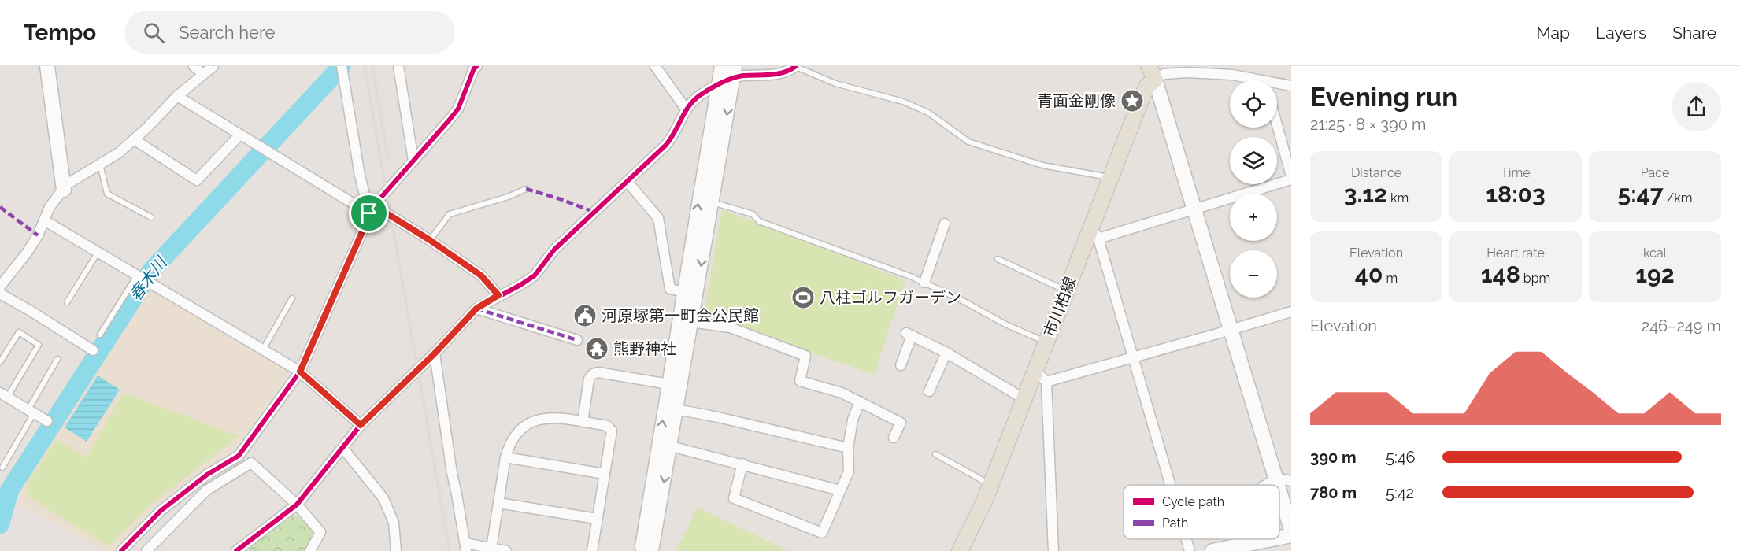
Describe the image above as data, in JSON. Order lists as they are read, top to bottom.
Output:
{
  "streets": {
    "main road": ["市川柏線"]
  },
  "water": ["春木川"],
  "places": {
    "place": ["青面金剛像"],
    "sports": ["八柱ゴルフガーデン"],
    "public building": ["河原塚第一町会公民館"],
    "temple": ["熊野神社"]
  },
  "legend": ["Cycle path", "Path"],
  "page": {
    "header": "Tempo",
    "search": "Search here",
    "nav": ["Map", "Layers", "Share"],
    "heading": ["Evening run", "21:25 · 8 × 390 m"],
    "map_buttons": ["+", "−"],
    "stats": [
      ["Distance", "3.12 km"],
      ["Time", "18:03"],
      ["Pace", "5:47 /km"],
      ["Elevation", "40 m"],
      ["Heart rate", "148 bpm"],
      ["kcal", "192"]
    ],
    "chart": ["Elevation", "246–249 m"],
    "list": [
      {
        "name": "390 m",
        "note": "5:46"
      },
      {
        "name": "780 m",
        "note": "5:42"
      }
    ]
  }
}
